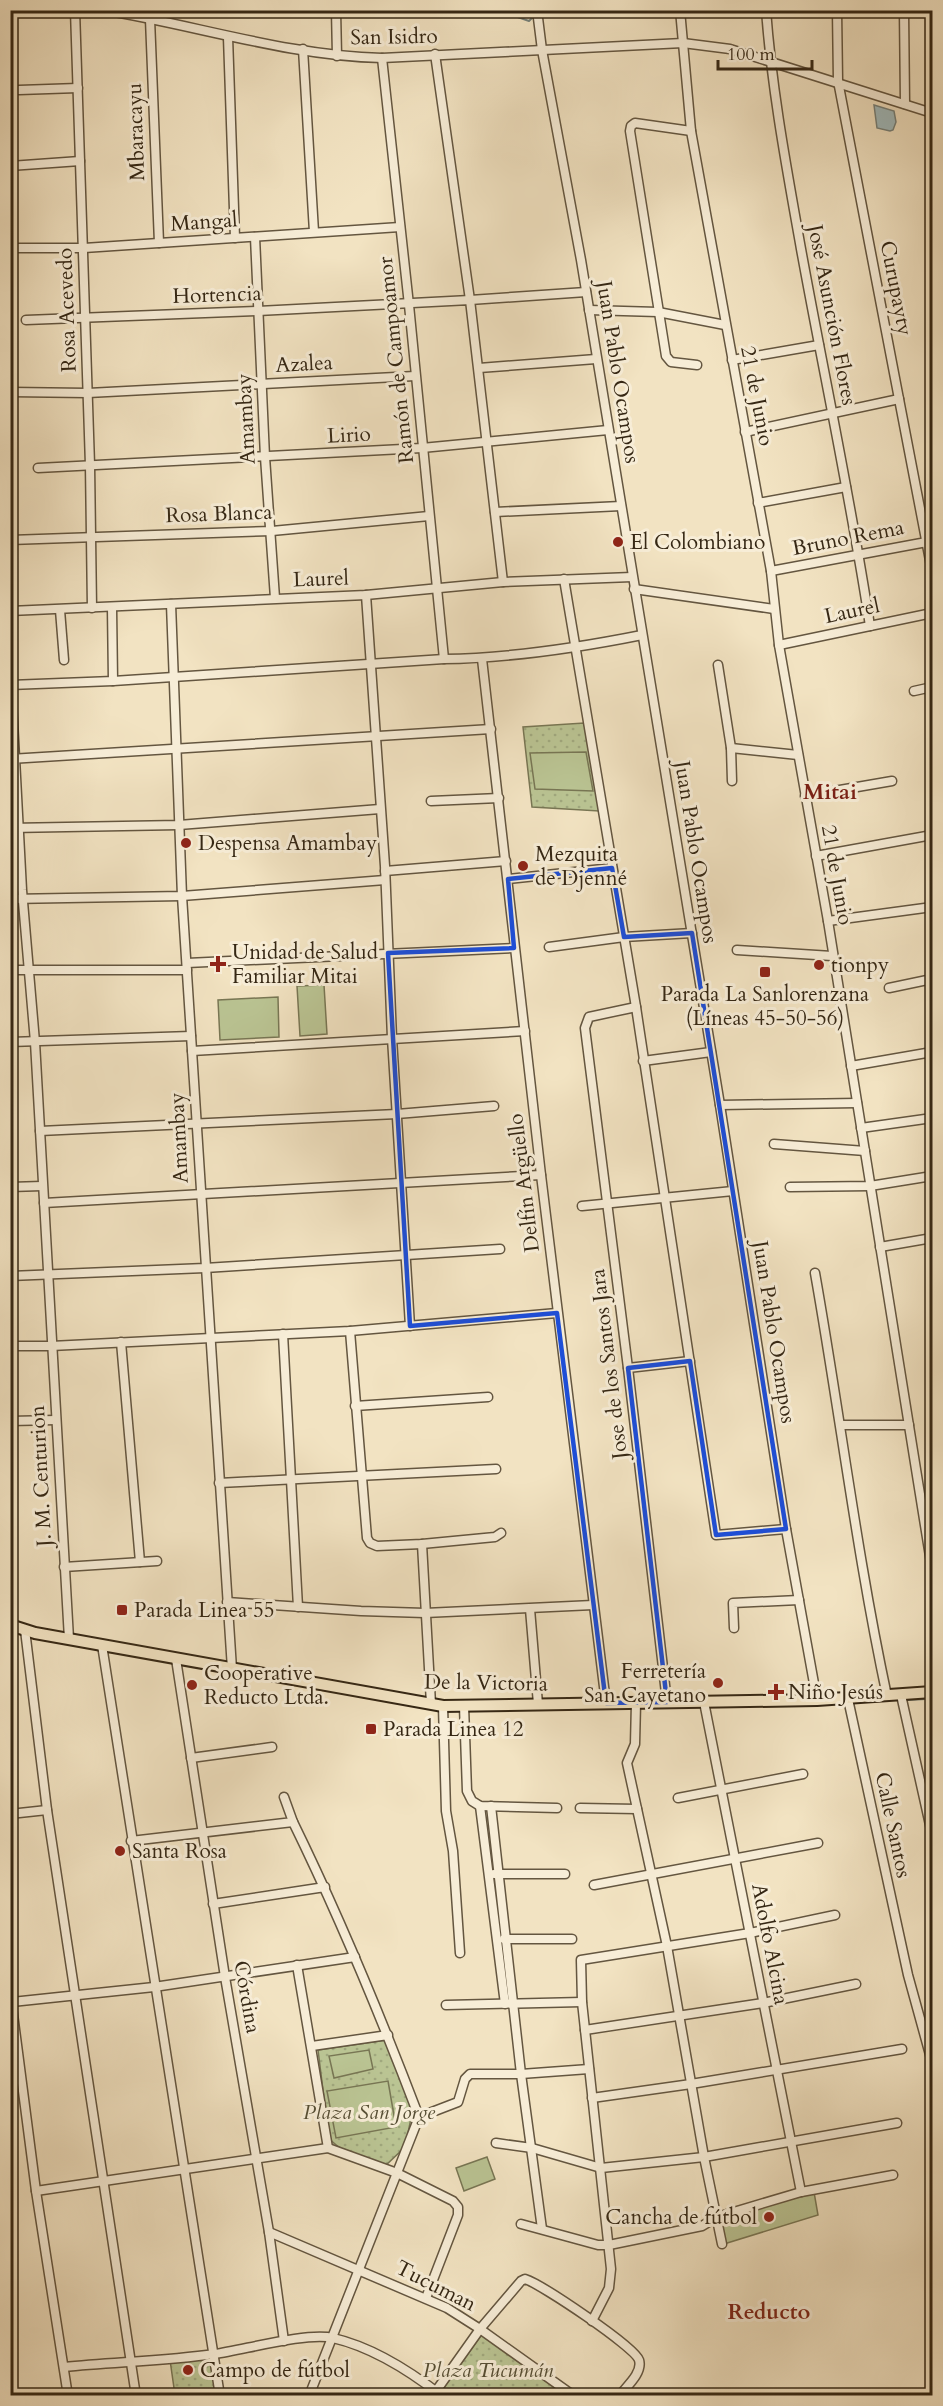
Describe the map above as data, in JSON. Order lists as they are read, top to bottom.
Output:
{
  "streets": {
    "main road": ["De la Victoria"],
    "street": [
      "San Isidro",
      "Mbaracayu",
      "Mangal",
      "Curupayty",
      "Hortencia",
      "Rosa Acevedo",
      "José Asunción Flores",
      "Ramón de Campoamor",
      "Azalea",
      "Juan Pablo Ocampos",
      "21 de Junio",
      "Amambay",
      "Lirio",
      "Rosa Blanca",
      "Bruno Rema",
      "Laurel",
      "Delfín Argüello",
      "Jose de los Santos Jara",
      "J. M. Centurion",
      "Calle Santos",
      "Adolfo Alcina",
      "Córdina",
      "Tucuman"
    ]
  },
  "crossings": [
    ["San Isidro", "Mbaracayu"],
    ["San Isidro", "Curupayty"],
    ["San Isidro", "José Asunción Flores"],
    ["San Isidro", "Ramón de Campoamor"],
    ["San Isidro", "Juan Pablo Ocampos"],
    ["San Isidro", "21 de Junio"],
    ["Mbaracayu", "Mangal"],
    ["Mangal", "Rosa Acevedo"],
    ["Mangal", "Ramón de Campoamor"],
    ["Mangal", "Amambay"],
    ["Curupayty", "Bruno Rema"],
    ["Hortencia", "Rosa Acevedo"],
    ["Hortencia", "Ramón de Campoamor"],
    ["Hortencia", "Juan Pablo Ocampos"],
    ["Hortencia", "Amambay"],
    ["Rosa Acevedo", "Azalea"],
    ["Rosa Acevedo", "Lirio"],
    ["Rosa Acevedo", "Rosa Blanca"],
    ["Rosa Acevedo", "Laurel"],
    ["José Asunción Flores", "Bruno Rema"],
    ["José Asunción Flores", "Laurel"],
    ["Ramón de Campoamor", "Azalea"],
    ["Ramón de Campoamor", "Lirio"],
    ["Ramón de Campoamor", "Rosa Blanca"],
    ["Ramón de Campoamor", "Laurel"],
    ["Azalea", "Amambay"],
    ["Juan Pablo Ocampos", "Lirio"],
    ["Juan Pablo Ocampos", "Laurel"],
    ["Juan Pablo Ocampos", "De la Victoria"],
    ["21 de Junio", "Bruno Rema"],
    ["21 de Junio", "Laurel"],
    ["Amambay", "Lirio"],
    ["Amambay", "Rosa Blanca"],
    ["Amambay", "Laurel"],
    ["Amambay", "De la Victoria"],
    ["Delfín Argüello", "De la Victoria"],
    ["Jose de los Santos Jara", "De la Victoria"],
    ["J. M. Centurion", "De la Victoria"],
    ["De la Victoria", "Calle Santos"],
    ["De la Victoria", "Adolfo Alcina"],
    ["De la Victoria", "Córdina"],
    ["Córdina", "Tucuman"]
  ],
  "districts": ["Mitai", "Reducto"],
  "parks": ["Plaza San Jorge", "Plaza Tucumán"],
  "places": {
    "other": [
      "El Colombiano",
      "Despensa Amambay",
      "Mezquita de Djenné",
      "tionpy",
      "Ferretería San Cayetano",
      "Cooperative Reducto Ltda.",
      "Santa Rosa",
      "Cancha de fútbol",
      "Campo de fútbol"
    ],
    "health": ["Unidad de Salud Familiar Mitai", "Niño Jesús"],
    "transit": ["Parada La Sanlorenzana (Líneas 45-50-56)", "Parada Linea 55", "Parada Linea 12"]
  },
  "scale_bar": "100 m"
}
